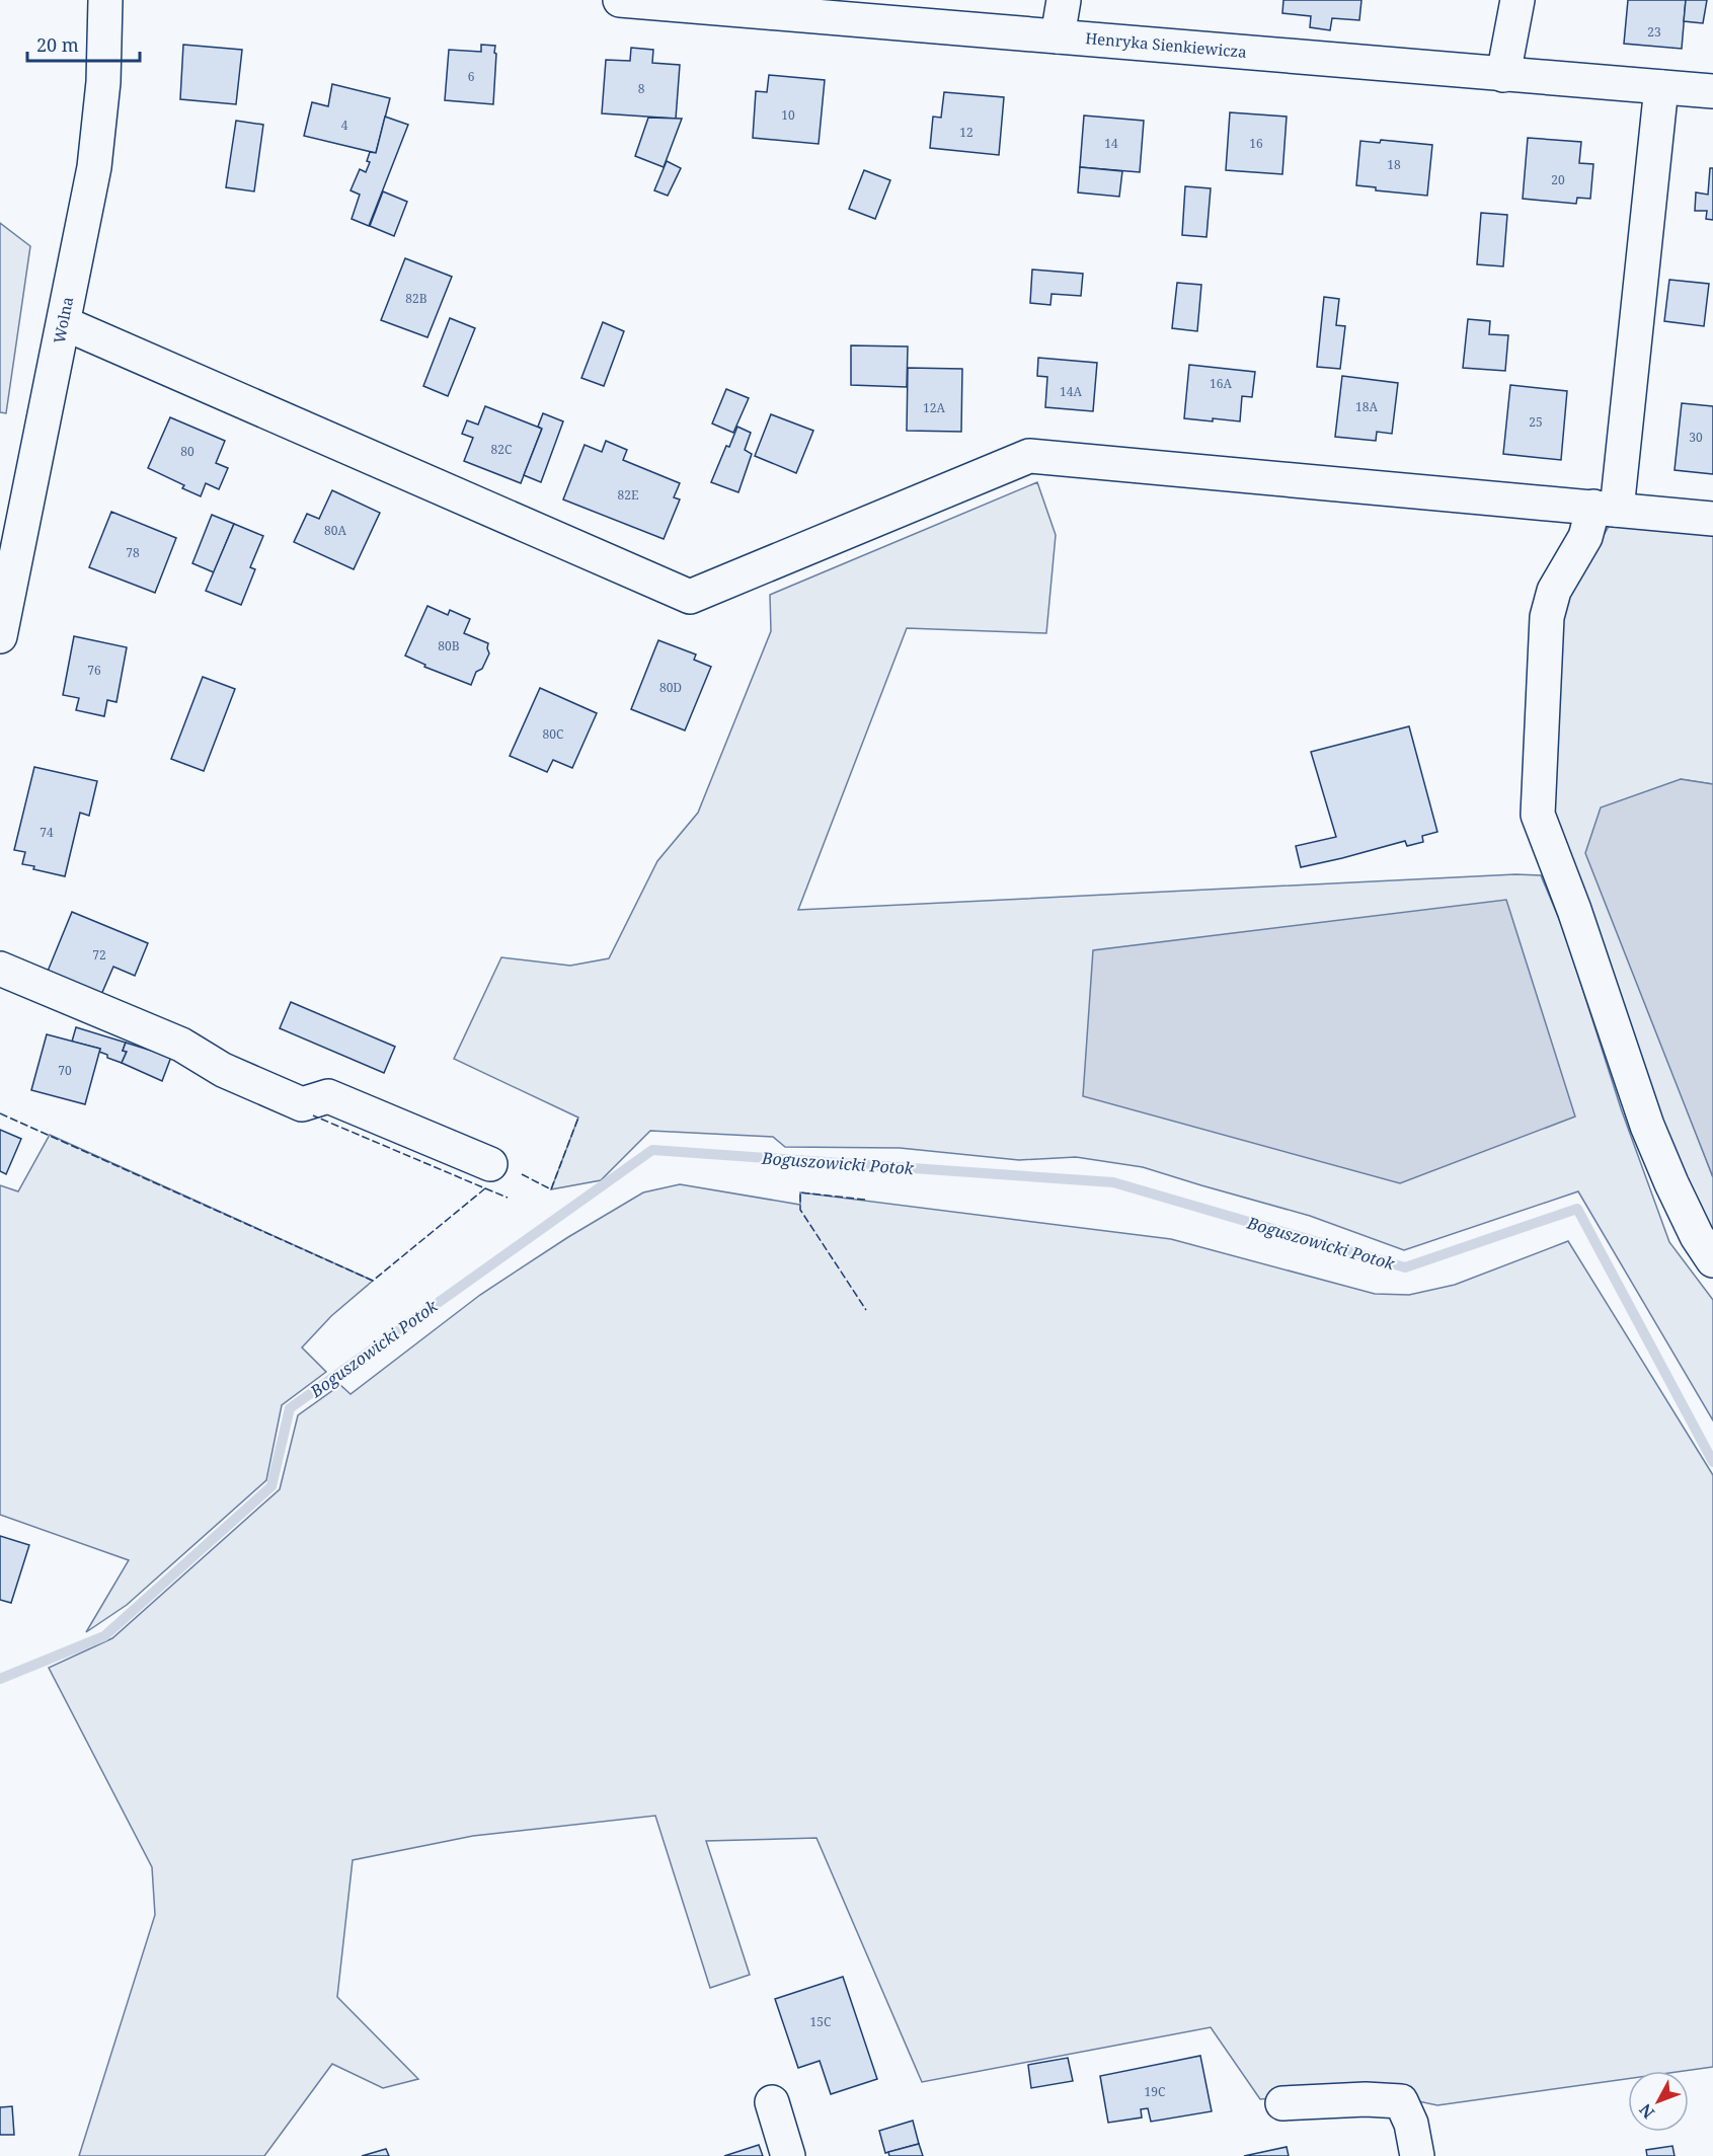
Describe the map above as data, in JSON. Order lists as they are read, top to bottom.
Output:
{
  "streets": {
    "street": ["Henryka Sienkiewicza", "Wolna"]
  },
  "water": ["Boguszowicki Potok"],
  "house_numbers": [
    "23",
    "6",
    "8",
    "10",
    "4",
    "12",
    "14",
    "16",
    "18",
    "20",
    "82B",
    "16A",
    "14A",
    "18A",
    "12A",
    "25",
    "30",
    "82C",
    "80",
    "82E",
    "80A",
    "78",
    "80B",
    "76",
    "80D",
    "80C",
    "74",
    "72",
    "70",
    "15C",
    "19C"
  ],
  "scale_bar": "20 m",
  "north": "bottom left"
}
